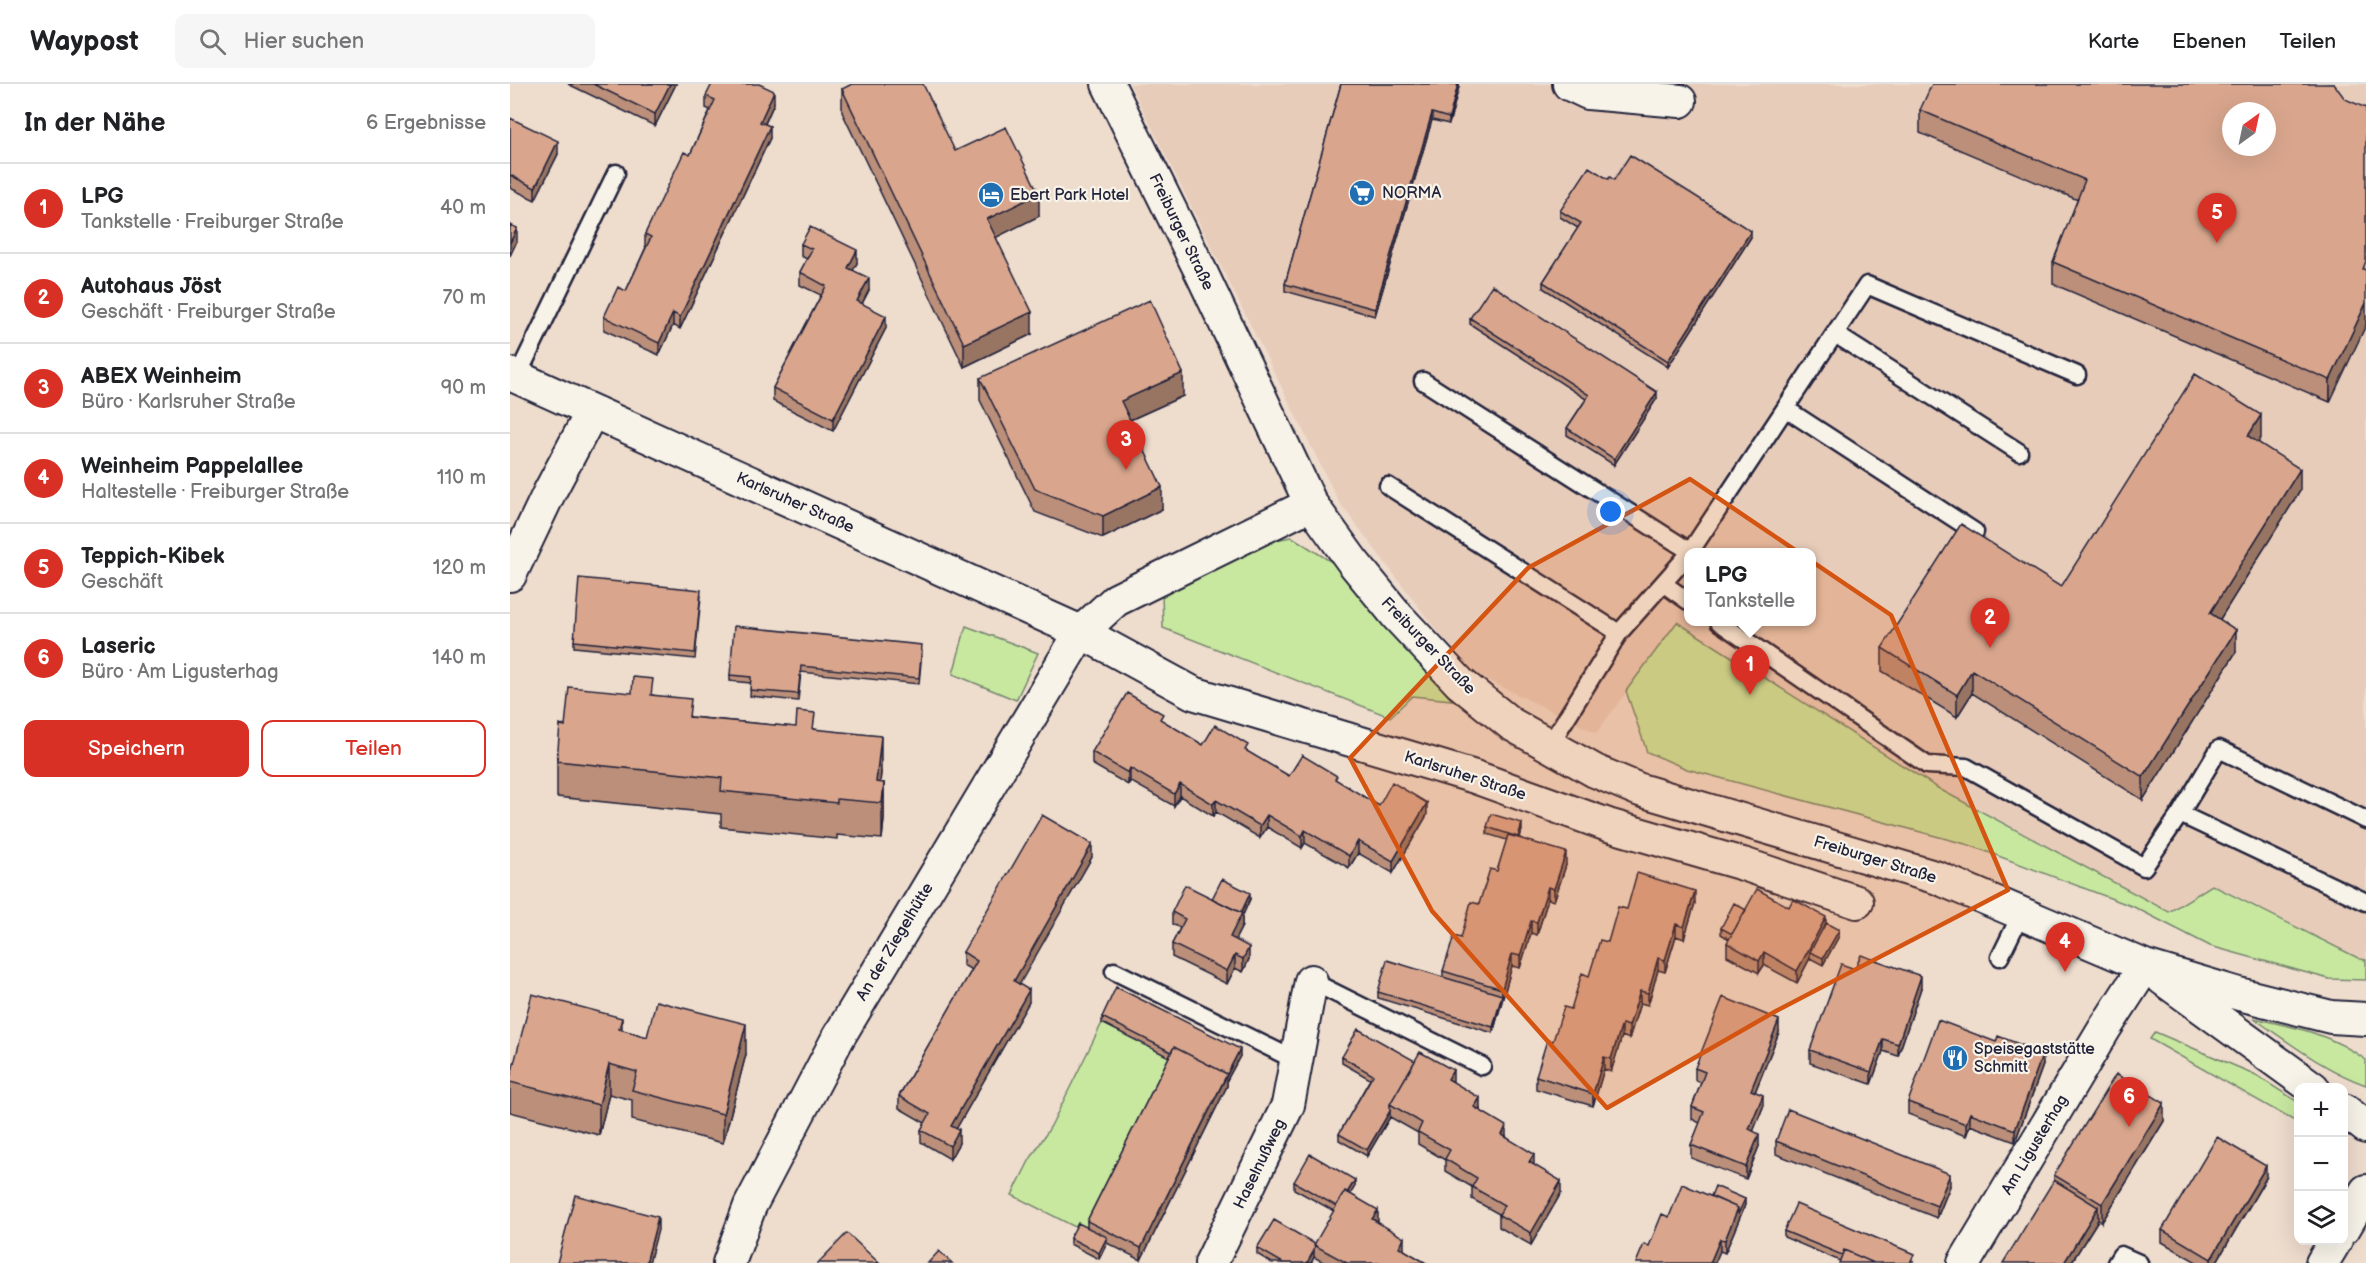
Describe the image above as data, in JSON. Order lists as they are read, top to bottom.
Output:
{
  "streets": {
    "street": [
      "Freiburger Straße",
      "Karlsruher Straße",
      "An der Ziegelhütte",
      "Am Ligusterhag",
      "Haselnußweg"
    ]
  },
  "crossings": [
    ["Freiburger Straße", "Am Ligusterhag"],
    ["Karlsruher Straße", "An der Ziegelhütte"]
  ],
  "places": {
    "supermarket": ["NORMA"],
    "hotel": ["Ebert Park Hotel"],
    "restaurant": ["Speisegaststätte Schmitt"]
  },
  "north": "top right",
  "page": {
    "header": "Waypost",
    "search": "Hier suchen",
    "nav": ["Karte", "Ebenen", "Teilen"],
    "heading": ["In der Nähe", "6 Ergebnisse"],
    "list": [
      {
        "mark": "1",
        "name": "LPG",
        "note": "Tankstelle · Freiburger Straße",
        "value": "40 m"
      },
      {
        "mark": "2",
        "name": "Autohaus Jöst",
        "note": "Geschäft · Freiburger Straße",
        "value": "70 m"
      },
      {
        "mark": "3",
        "name": "ABEX Weinheim",
        "note": "Büro · Karlsruher Straße",
        "value": "90 m"
      },
      {
        "mark": "4",
        "name": "Weinheim Pappelallee",
        "note": "Haltestelle · Freiburger Straße",
        "value": "110 m"
      },
      {
        "mark": "5",
        "name": "Teppich-Kibek",
        "note": "Geschäft",
        "value": "120 m"
      },
      {
        "mark": "6",
        "name": "Laseric",
        "note": "Büro · Am Ligusterhag",
        "value": "140 m"
      }
    ],
    "pins": [
      "5",
      "3",
      "2",
      "1",
      "4",
      "6"
    ],
    "popup": ["LPG", "Tankstelle"],
    "buttons": ["Speichern", "Teilen"],
    "map_buttons": ["+", "−"]
  }
}
